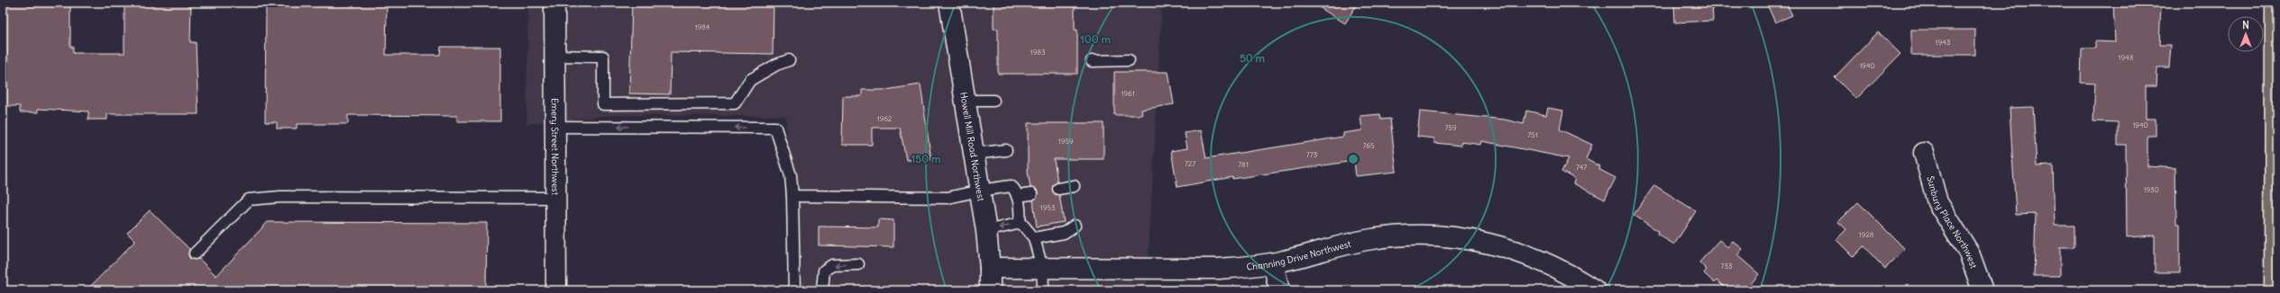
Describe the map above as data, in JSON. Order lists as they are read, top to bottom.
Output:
{
  "streets": {
    "street": [
      "Emery Street Northwest",
      "Howell Mill Road Northwest",
      "Sunbury Place Northwest",
      "Channing Drive Northwest"
    ]
  },
  "crossings": [
    ["Howell Mill Road Northwest", "Channing Drive Northwest"]
  ],
  "house_numbers": [
    "1984",
    "1943",
    "1983",
    "1948",
    "1940",
    "1961",
    "1962",
    "1940",
    "759",
    "751",
    "1959",
    "765",
    "773",
    "727",
    "781",
    "747",
    "1930",
    "1953",
    "1928",
    "733"
  ],
  "north": "top",
  "rings": ["100 m", "50 m", "150 m"]
}
